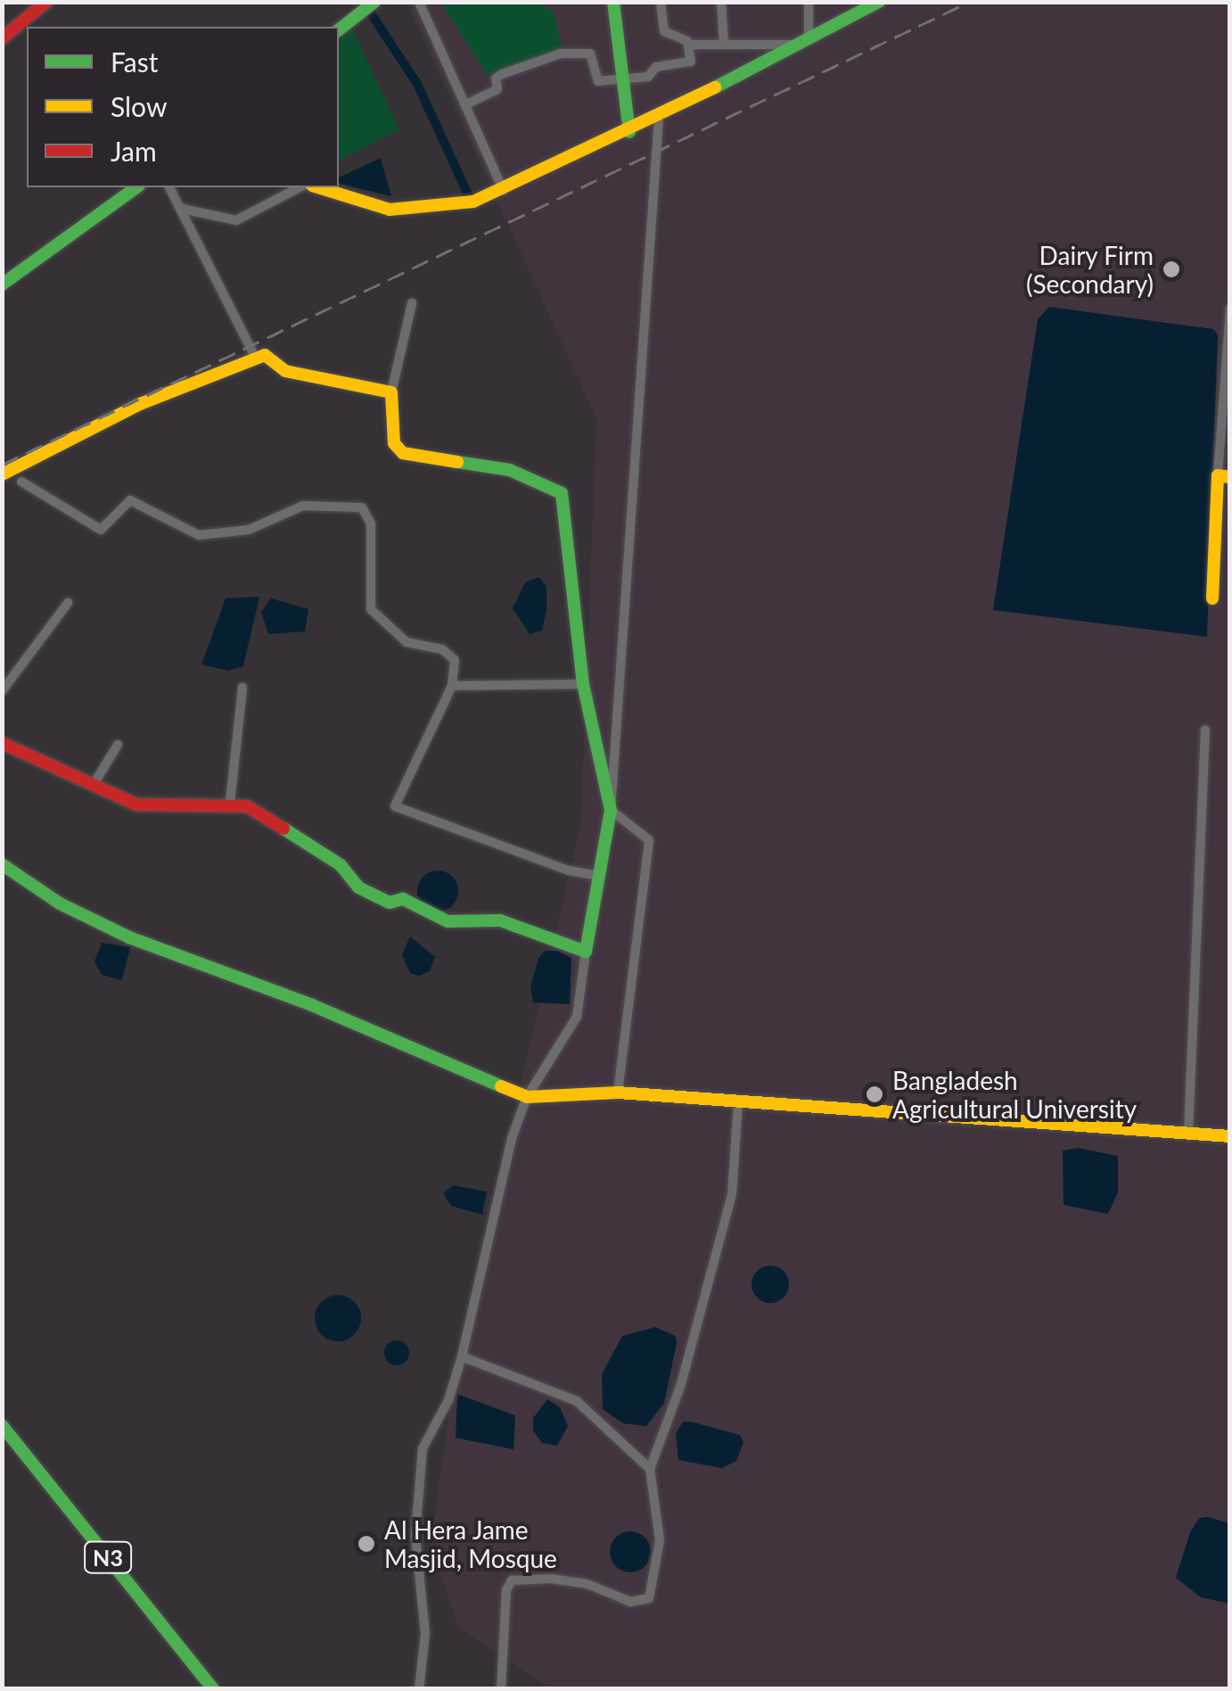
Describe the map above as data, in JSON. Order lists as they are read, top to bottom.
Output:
{
  "streets": {
    "main road": ["N3"]
  },
  "places": ["Dairy Firm (Secondary)", "Bangladesh Agricultural University", "Al Hera Jame Masjid, Mosque"],
  "legend": ["Fast", "Slow", "Jam"]
}
